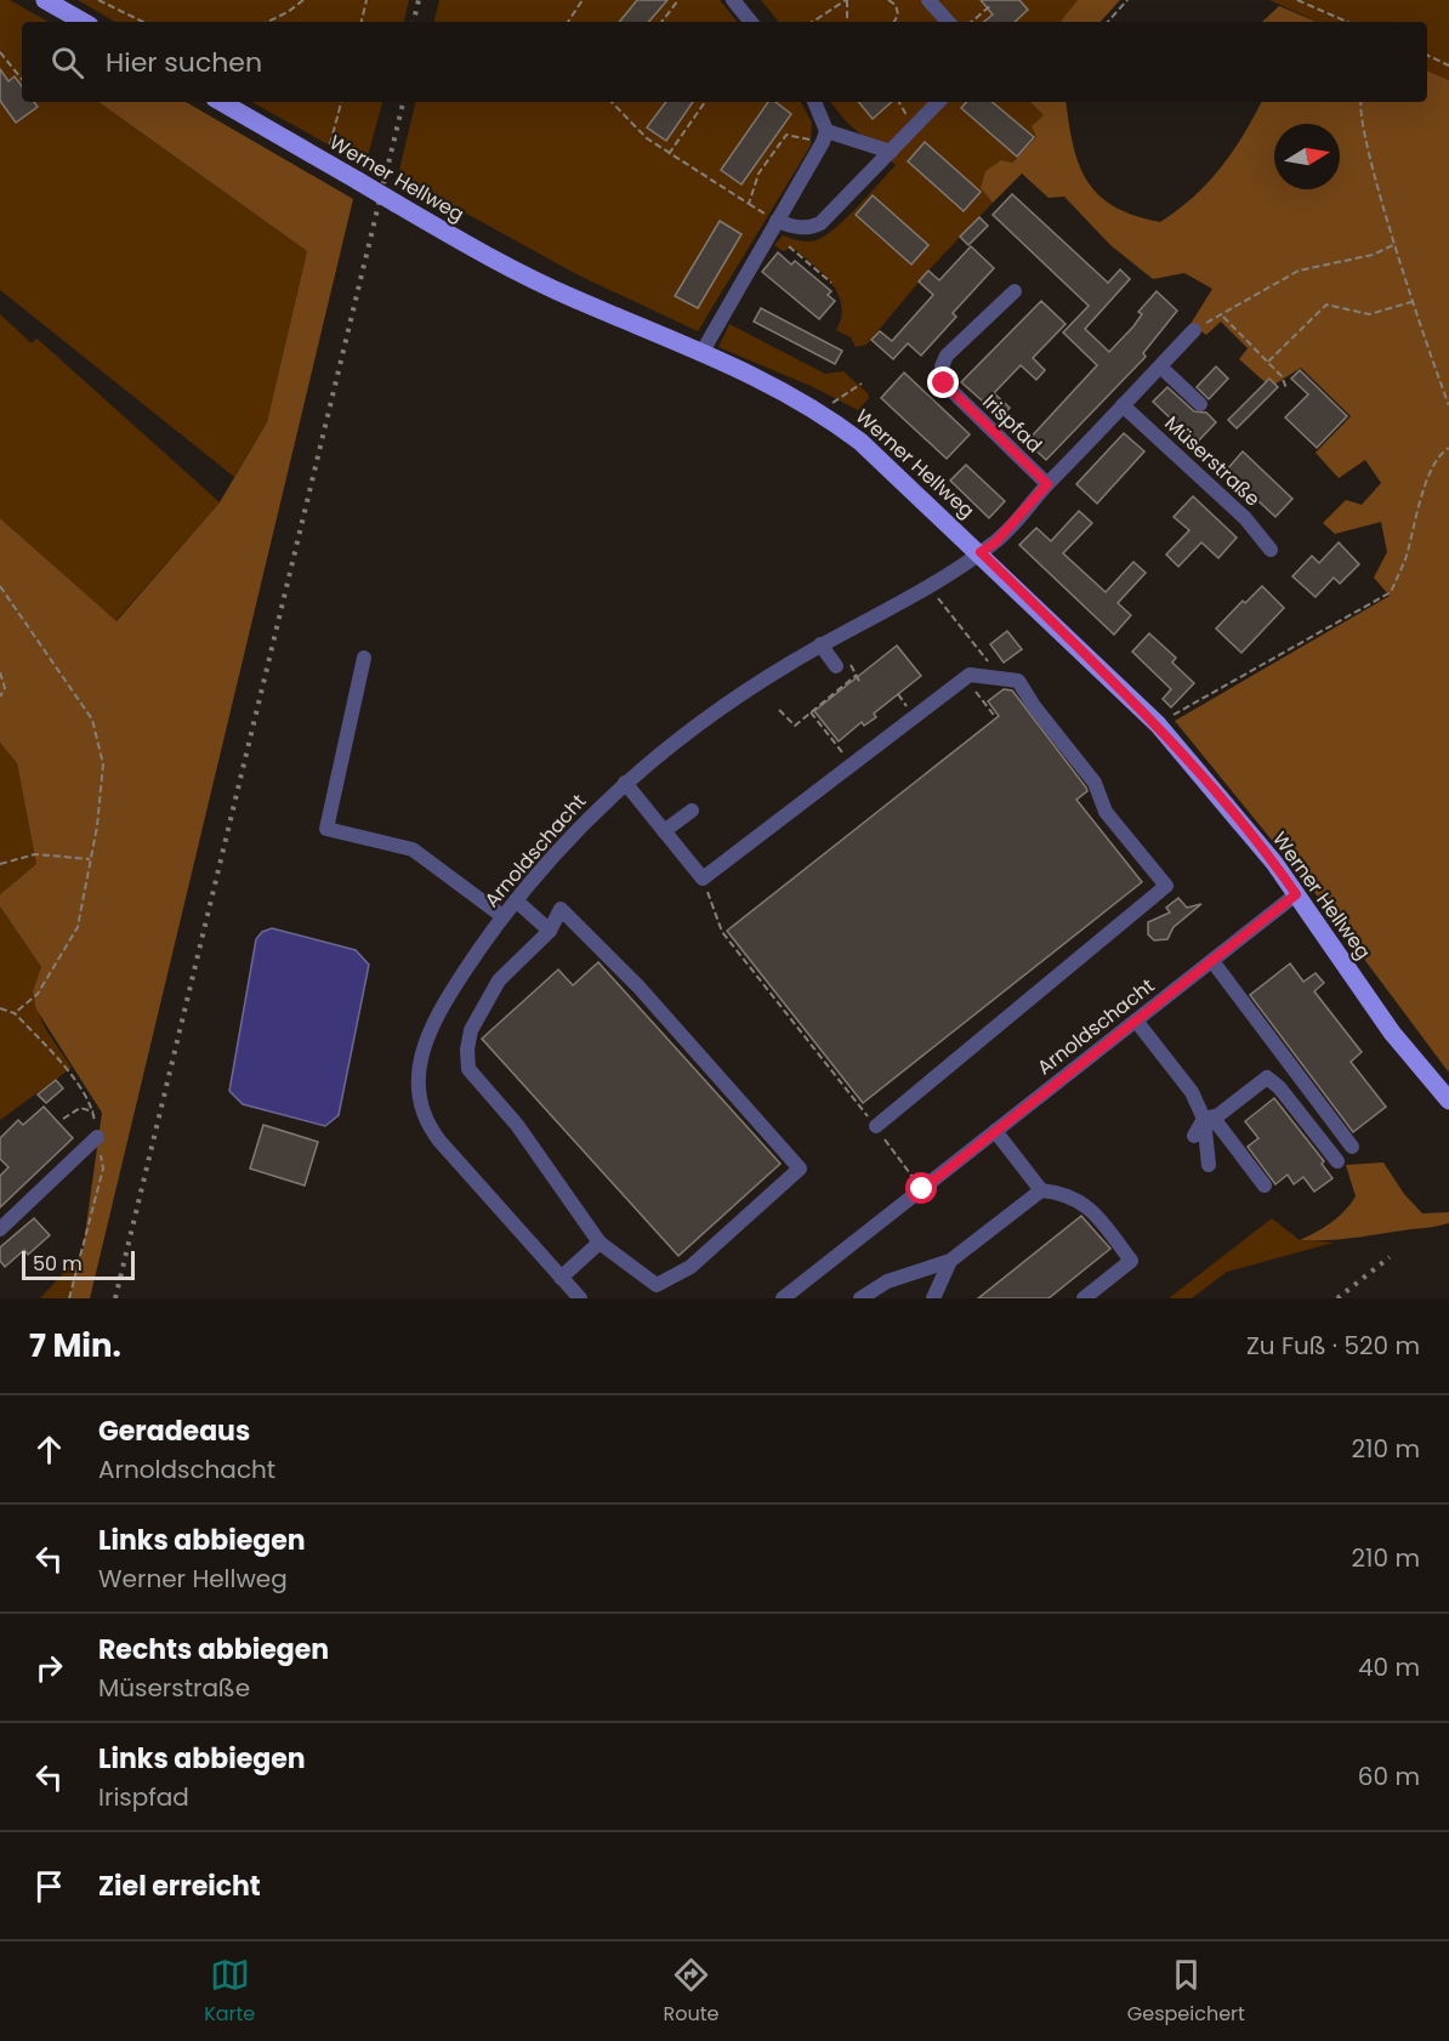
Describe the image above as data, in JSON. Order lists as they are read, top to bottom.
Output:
{
  "streets": {
    "main road": ["Werner Hellweg"],
    "street": ["Irispfad", "Müserstraße", "Arnoldschacht"]
  },
  "crossings": [
    ["Werner Hellweg", "Arnoldschacht"]
  ],
  "scale_bar": "50 m",
  "north": "right",
  "page": {
    "search": "Hier suchen",
    "scale": "50 m",
    "heading": ["7 Min.", "Zu Fuß · 520 m"],
    "list": [
      ["Geradeaus", "Arnoldschacht", "210 m"],
      ["Links abbiegen", "Werner Hellweg", "210 m"],
      ["Rechts abbiegen", "Müserstraße", "40 m"],
      ["Links abbiegen", "Irispfad", "60 m"],
      "Ziel erreicht"
    ],
    "nav": ["Karte", "Route", "Gespeichert"]
  }
}
